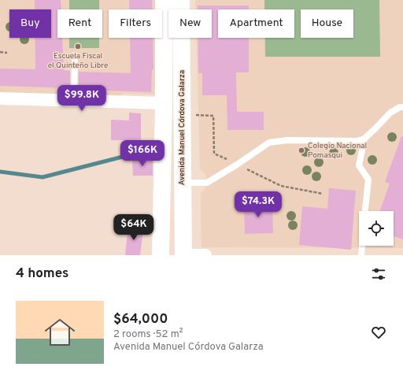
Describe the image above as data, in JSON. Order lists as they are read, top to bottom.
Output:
{
  "streets": {
    "main road": ["Avenida Manuel Córdova Galarza"]
  },
  "places": ["Escuela Fiscal el Quinteño Libre", "Colegio Nacional Pomasqui"],
  "page": {
    "chip": [
      "Buy",
      "Rent",
      "Filters",
      "New",
      "Apartment",
      "House"
    ],
    "price": [
      "$99.8K",
      "$166K",
      "$74.3K",
      "$64K"
    ],
    "heading": "4 homes",
    "list": [
      {
        "name": "$64,000",
        "note": "2 rooms · 52 m² · Avenida Manuel Córdova Galarza"
      }
    ]
  }
}
